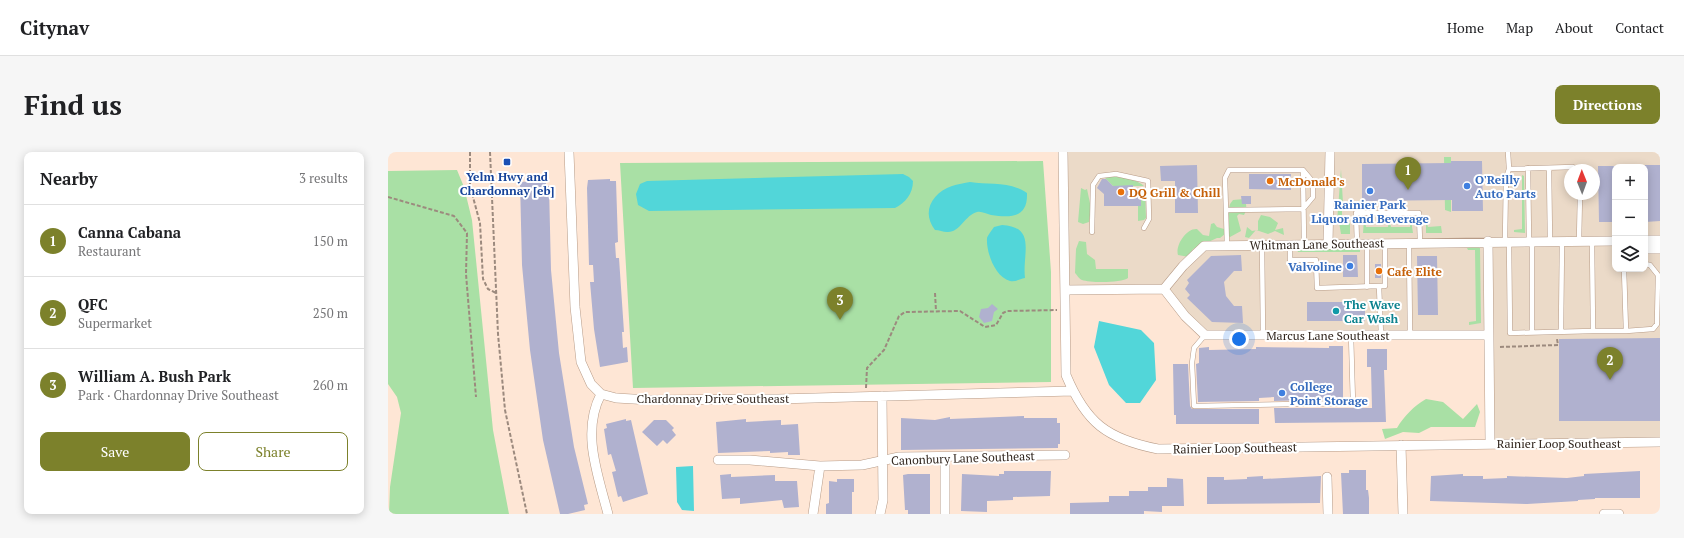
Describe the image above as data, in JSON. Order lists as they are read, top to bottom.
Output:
{
  "streets": {
    "street": [
      "Whitman Lane Southeast",
      "Marcus Lane Southeast",
      "Chardonnay Drive Southeast",
      "Rainier Loop Southeast",
      "Canonbury Lane Southeast"
    ]
  },
  "crossings": [
    ["Chardonnay Drive Southeast", "Rainier Loop Southeast"]
  ],
  "places": {
    "transit": ["Yelm Hwy and Chardonnay [eb]"],
    "other": [
      "McDonald's",
      "O'Reilly Auto Parts",
      "Rainier Park Liquor and Beverage",
      "DQ Grill & Chill",
      "Valvoline",
      "Cafe Elite",
      "The Wave Car Wash",
      "College Point Storage"
    ]
  },
  "north": "top",
  "page": {
    "header": "Citynav",
    "nav": [
      "Home",
      "Map",
      "About",
      "Contact"
    ],
    "buttons": [
      "Directions",
      ["Save", "Share"]
    ],
    "title": "Find us",
    "heading": ["Nearby", "3 results"],
    "pins": ["1", "3", "2"],
    "map_buttons": ["+", "−"],
    "list": [
      {
        "mark": "1",
        "name": "Canna Cabana",
        "note": "Restaurant",
        "value": "150 m"
      },
      {
        "mark": "2",
        "name": "QFC",
        "note": "Supermarket",
        "value": "250 m"
      },
      {
        "mark": "3",
        "name": "William A. Bush Park",
        "note": "Park · Chardonnay Drive Southeast",
        "value": "260 m"
      }
    ]
  }
}
